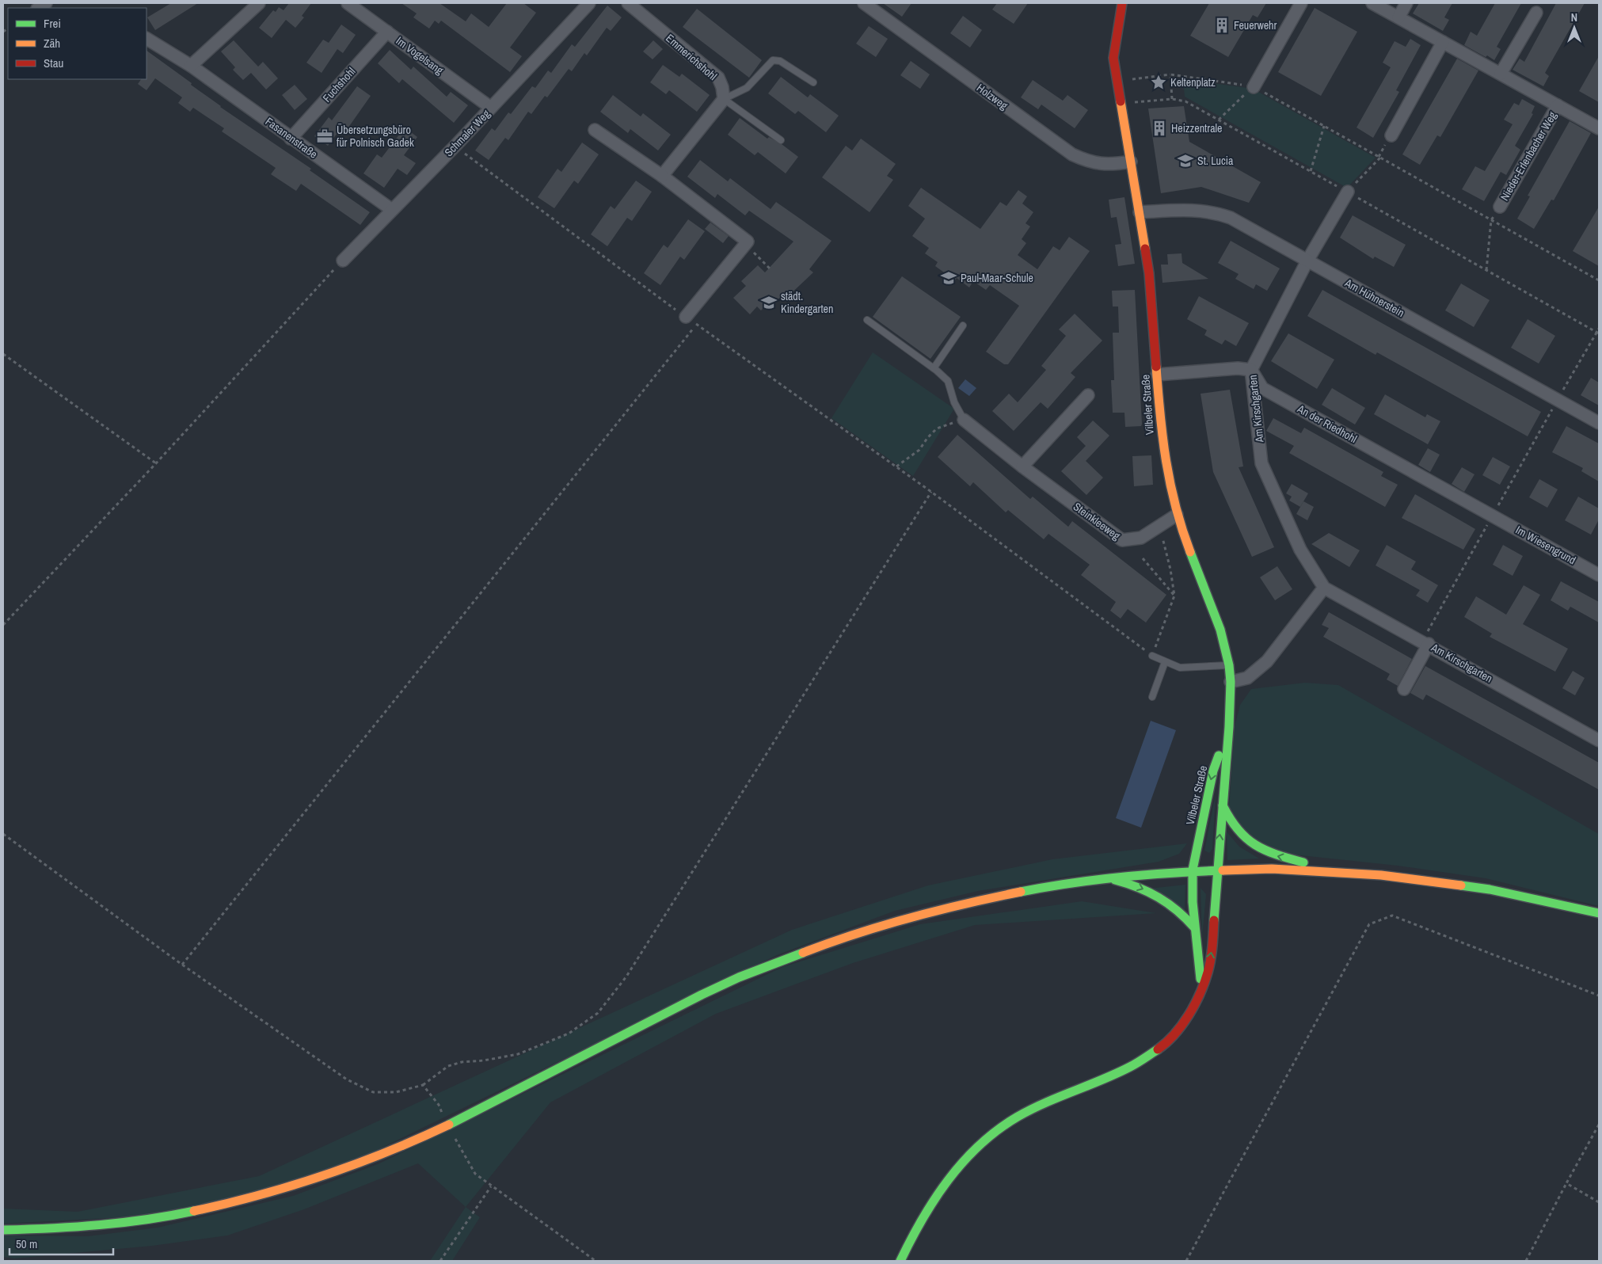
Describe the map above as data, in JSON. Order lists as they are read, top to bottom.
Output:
{
  "streets": {
    "main road": ["Vilbeler Straße"],
    "street": [
      "Im Vogelsang",
      "Emmerichshohl",
      "Fuchshohl",
      "Holzweg",
      "Schmaler Weg",
      "Fasanenstraße",
      "Nieder-Erlenbacher Weg",
      "Am Hühnerstein",
      "Am Kirschgarten",
      "An der Riedhohl",
      "Steinkleeweg",
      "Im Wiesengrund"
    ]
  },
  "crossings": [
    ["Im Vogelsang", "Fuchshohl"],
    ["Im Vogelsang", "Schmaler Weg"],
    ["Fuchshohl", "Fasanenstraße"],
    ["Holzweg", "Vilbeler Straße"],
    ["Schmaler Weg", "Fasanenstraße"],
    ["Am Hühnerstein", "Vilbeler Straße"],
    ["Am Hühnerstein", "Am Kirschgarten"],
    ["Vilbeler Straße", "Steinkleeweg"],
    ["Am Kirschgarten", "An der Riedhohl"],
    ["An der Riedhohl", "Im Wiesengrund"]
  ],
  "places": {
    "building": ["Feuerwehr", "Heizzentrale"],
    "place": ["Keltenplatz"],
    "office": ["Übersetzungsbüro für Polnisch Gadek"],
    "school or university": ["St. Lucia", "Paul-Maar-Schule", "städt. Kindergarten"]
  },
  "legend": ["Frei", "Zäh", "Stau"],
  "scale_bar": "50 m",
  "north": "top"
}
